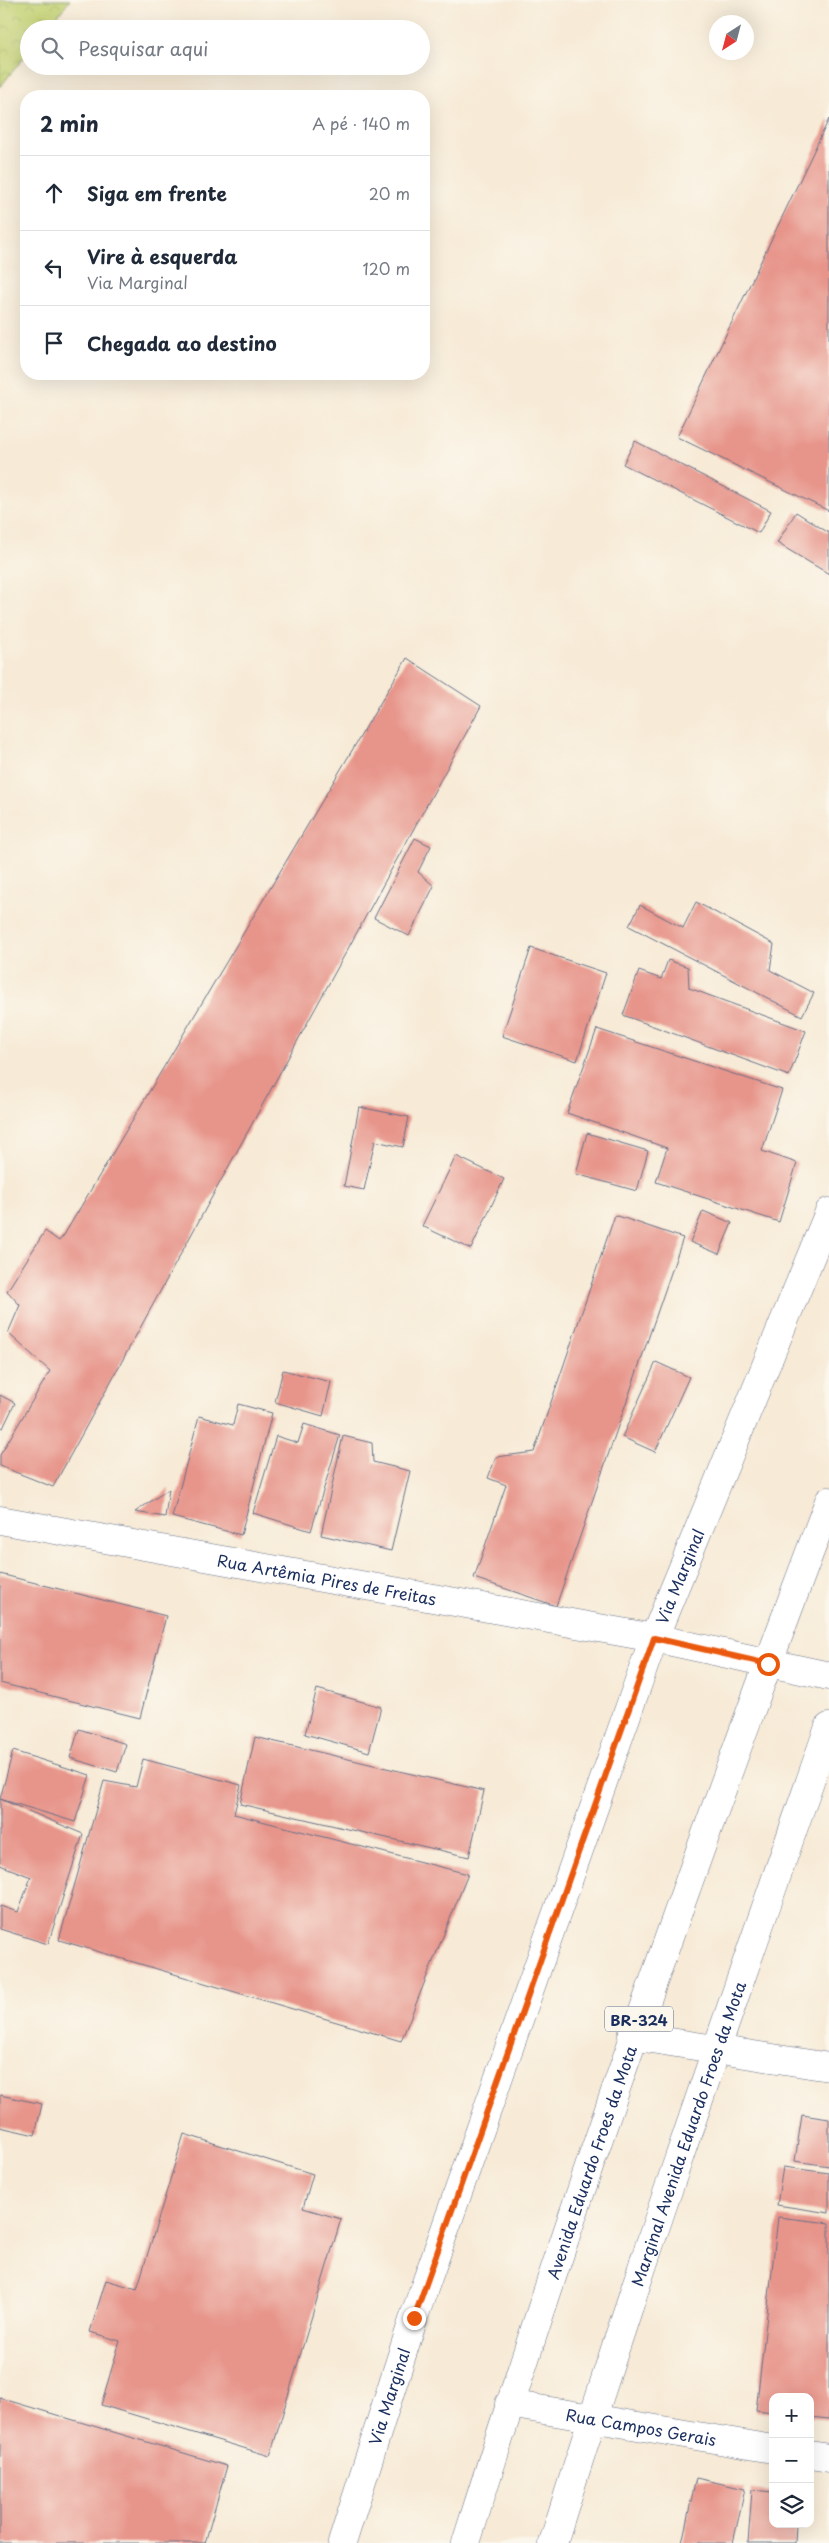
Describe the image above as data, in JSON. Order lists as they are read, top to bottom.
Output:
{
  "streets": {
    "main road": [
      "Via Marginal",
      "Rua Artêmia Pires de Freitas",
      "BR-324",
      "Marginal Avenida Eduardo Froes da Mota",
      "Avenida Eduardo Froes da Mota",
      "Rua Campos Gerais"
    ]
  },
  "crossings": [
    ["Via Marginal", "Rua Artêmia Pires de Freitas"],
    ["Rua Artêmia Pires de Freitas", "Avenida Eduardo Froes da Mota"],
    ["Marginal Avenida Eduardo Froes da Mota", "Rua Campos Gerais"],
    ["Avenida Eduardo Froes da Mota", "Rua Campos Gerais"]
  ],
  "north": "bottom left",
  "page": {
    "search": "Pesquisar aqui",
    "heading": ["2 min", "A pé · 140 m"],
    "list": [
      ["Siga em frente", "20 m"],
      ["Vire à esquerda", "Via Marginal", "120 m"],
      "Chegada ao destino"
    ],
    "map_buttons": ["+", "−"]
  }
}
